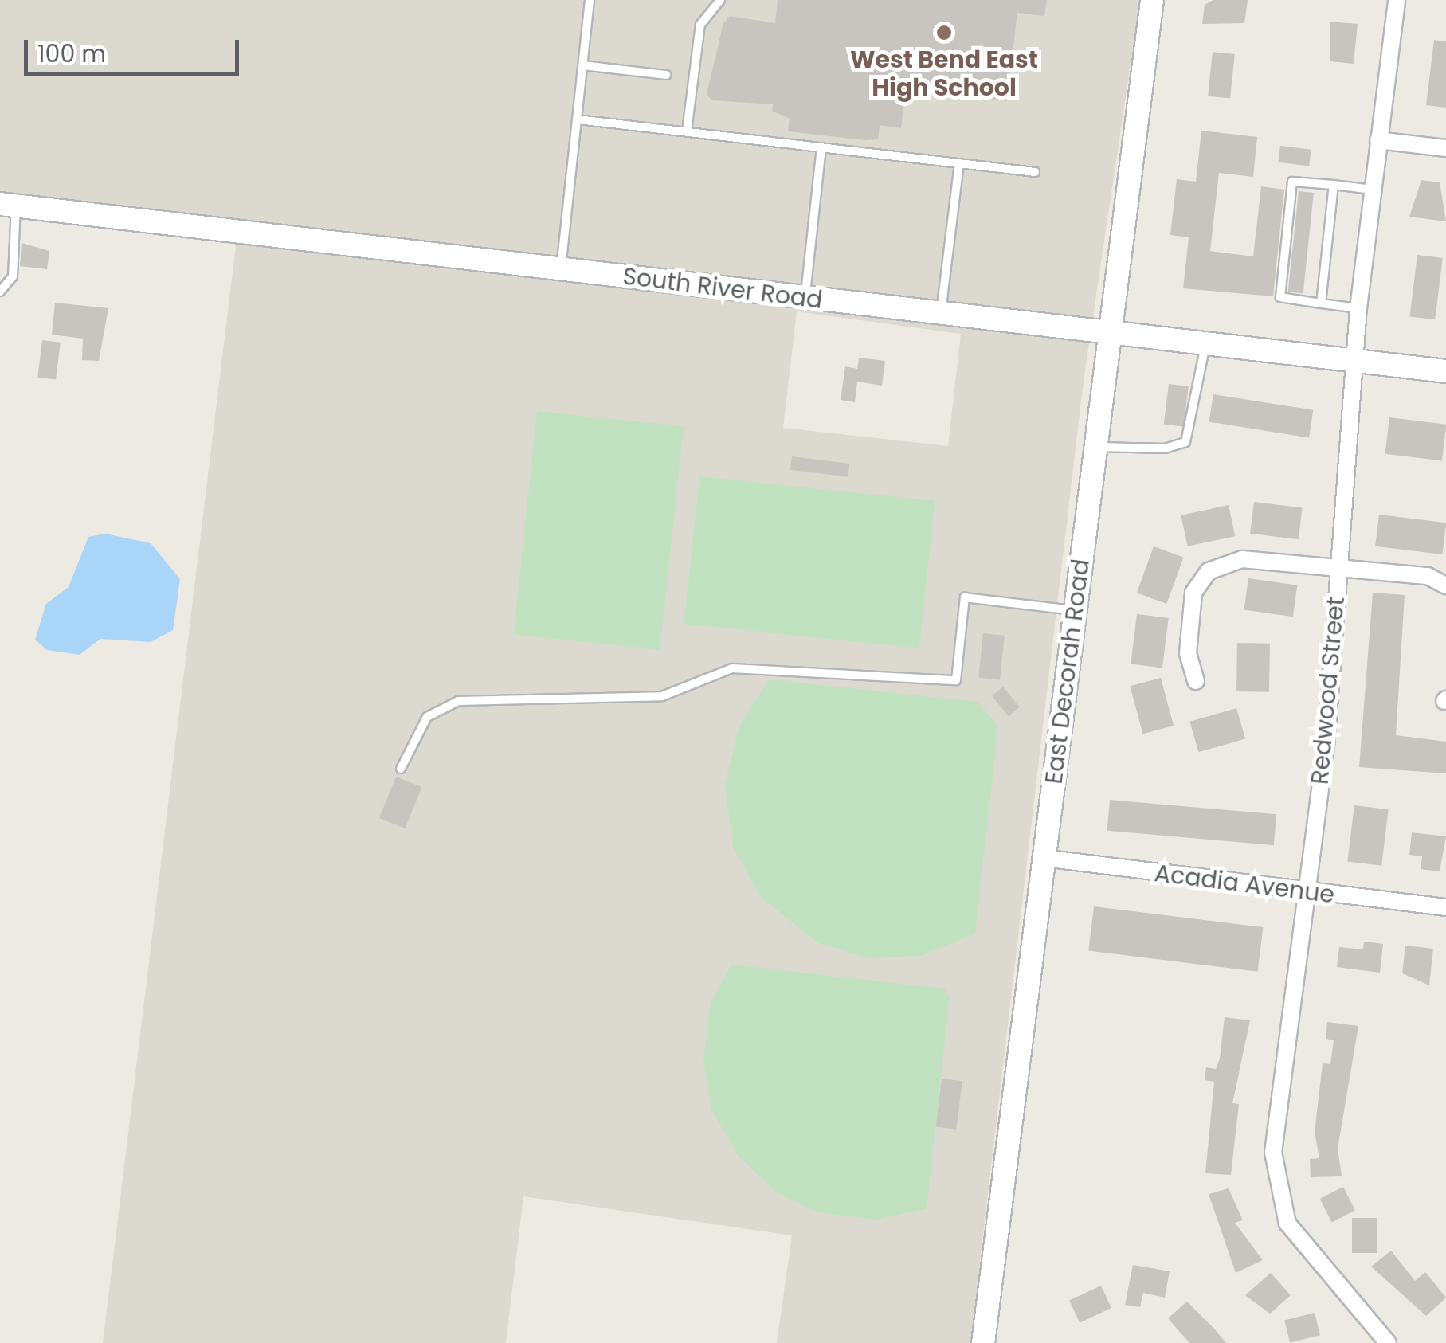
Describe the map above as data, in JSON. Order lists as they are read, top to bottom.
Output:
{
  "streets": {
    "street": [
      "South River Road",
      "East Decorah Road",
      "Redwood Street",
      "Acadia Avenue"
    ]
  },
  "crossings": [
    ["South River Road", "East Decorah Road"],
    ["South River Road", "Redwood Street"],
    ["East Decorah Road", "Acadia Avenue"],
    ["Redwood Street", "Acadia Avenue"]
  ],
  "places": ["West Bend East High School"],
  "scale_bar": "100 m"
}
